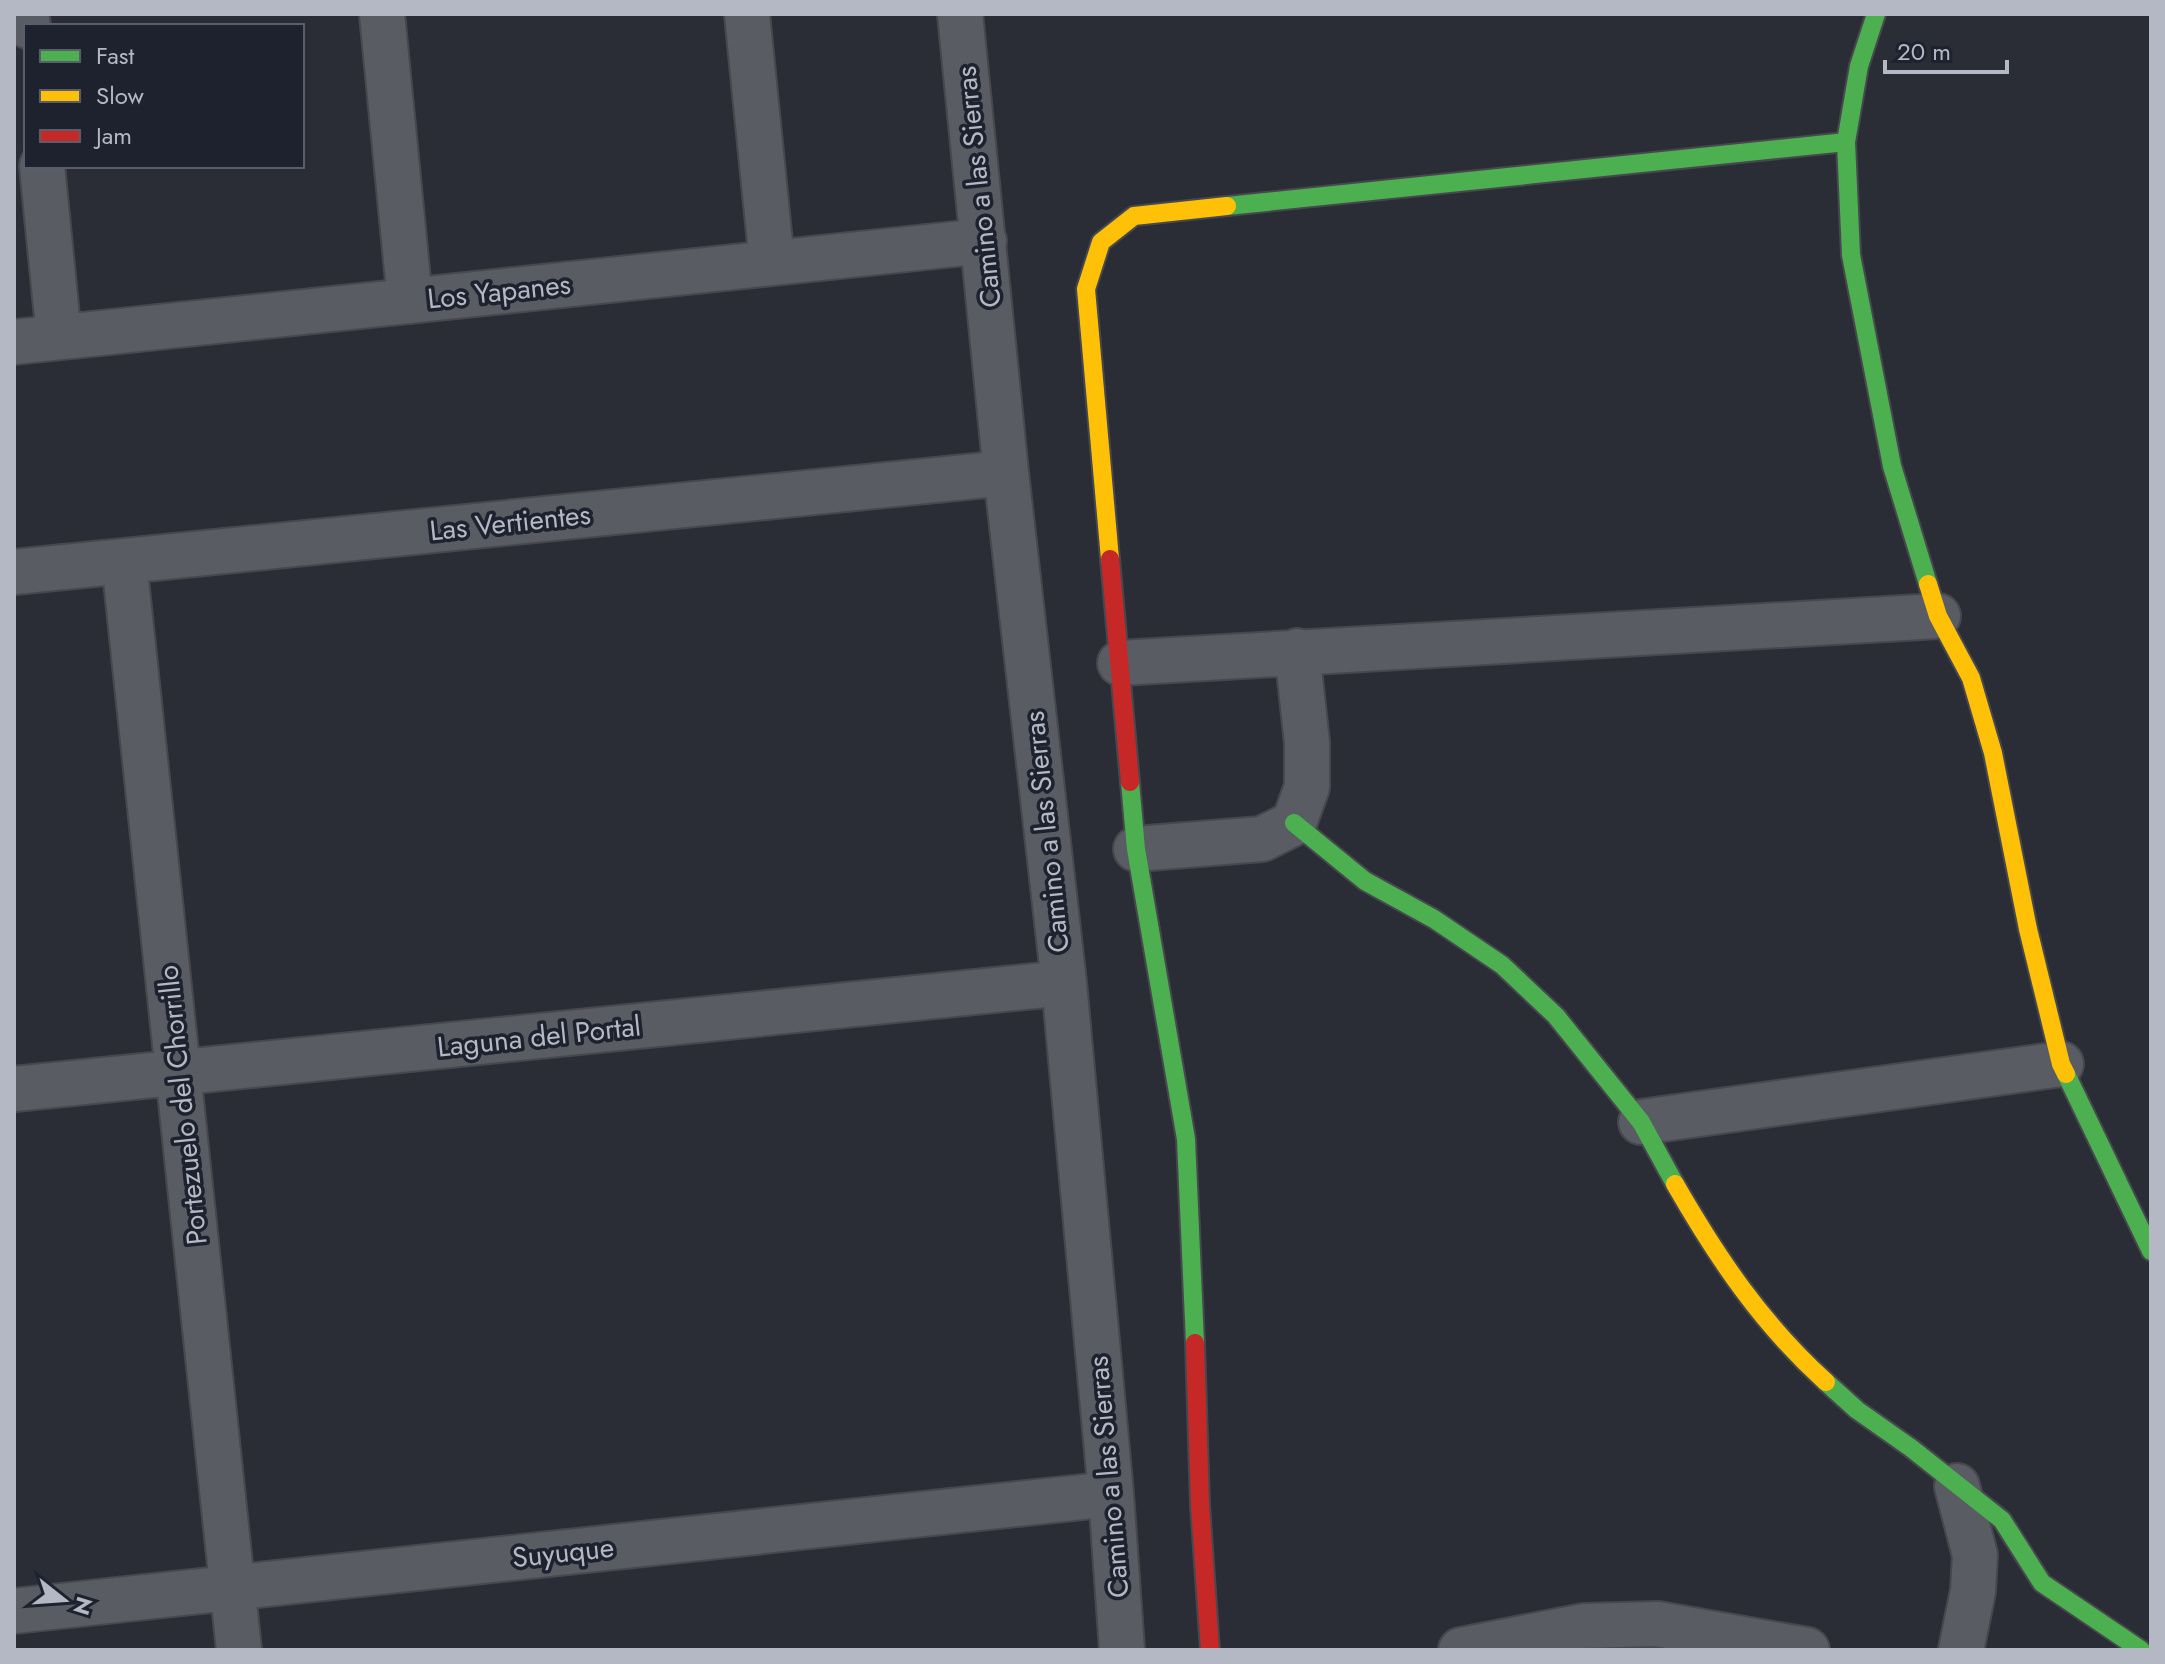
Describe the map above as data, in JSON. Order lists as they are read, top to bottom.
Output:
{
  "streets": {
    "street": [
      "Camino a las Sierras",
      "Los Yapanes",
      "Las Vertientes",
      "Laguna del Portal",
      "Portezuelo del Chorrillo",
      "Suyuque"
    ]
  },
  "crossings": [
    ["Camino a las Sierras", "Los Yapanes"],
    ["Camino a las Sierras", "Las Vertientes"],
    ["Camino a las Sierras", "Laguna del Portal"],
    ["Camino a las Sierras", "Suyuque"],
    ["Las Vertientes", "Portezuelo del Chorrillo"],
    ["Laguna del Portal", "Portezuelo del Chorrillo"],
    ["Portezuelo del Chorrillo", "Suyuque"]
  ],
  "legend": ["Fast", "Slow", "Jam"],
  "scale_bar": "20 m",
  "north": "right"
}
